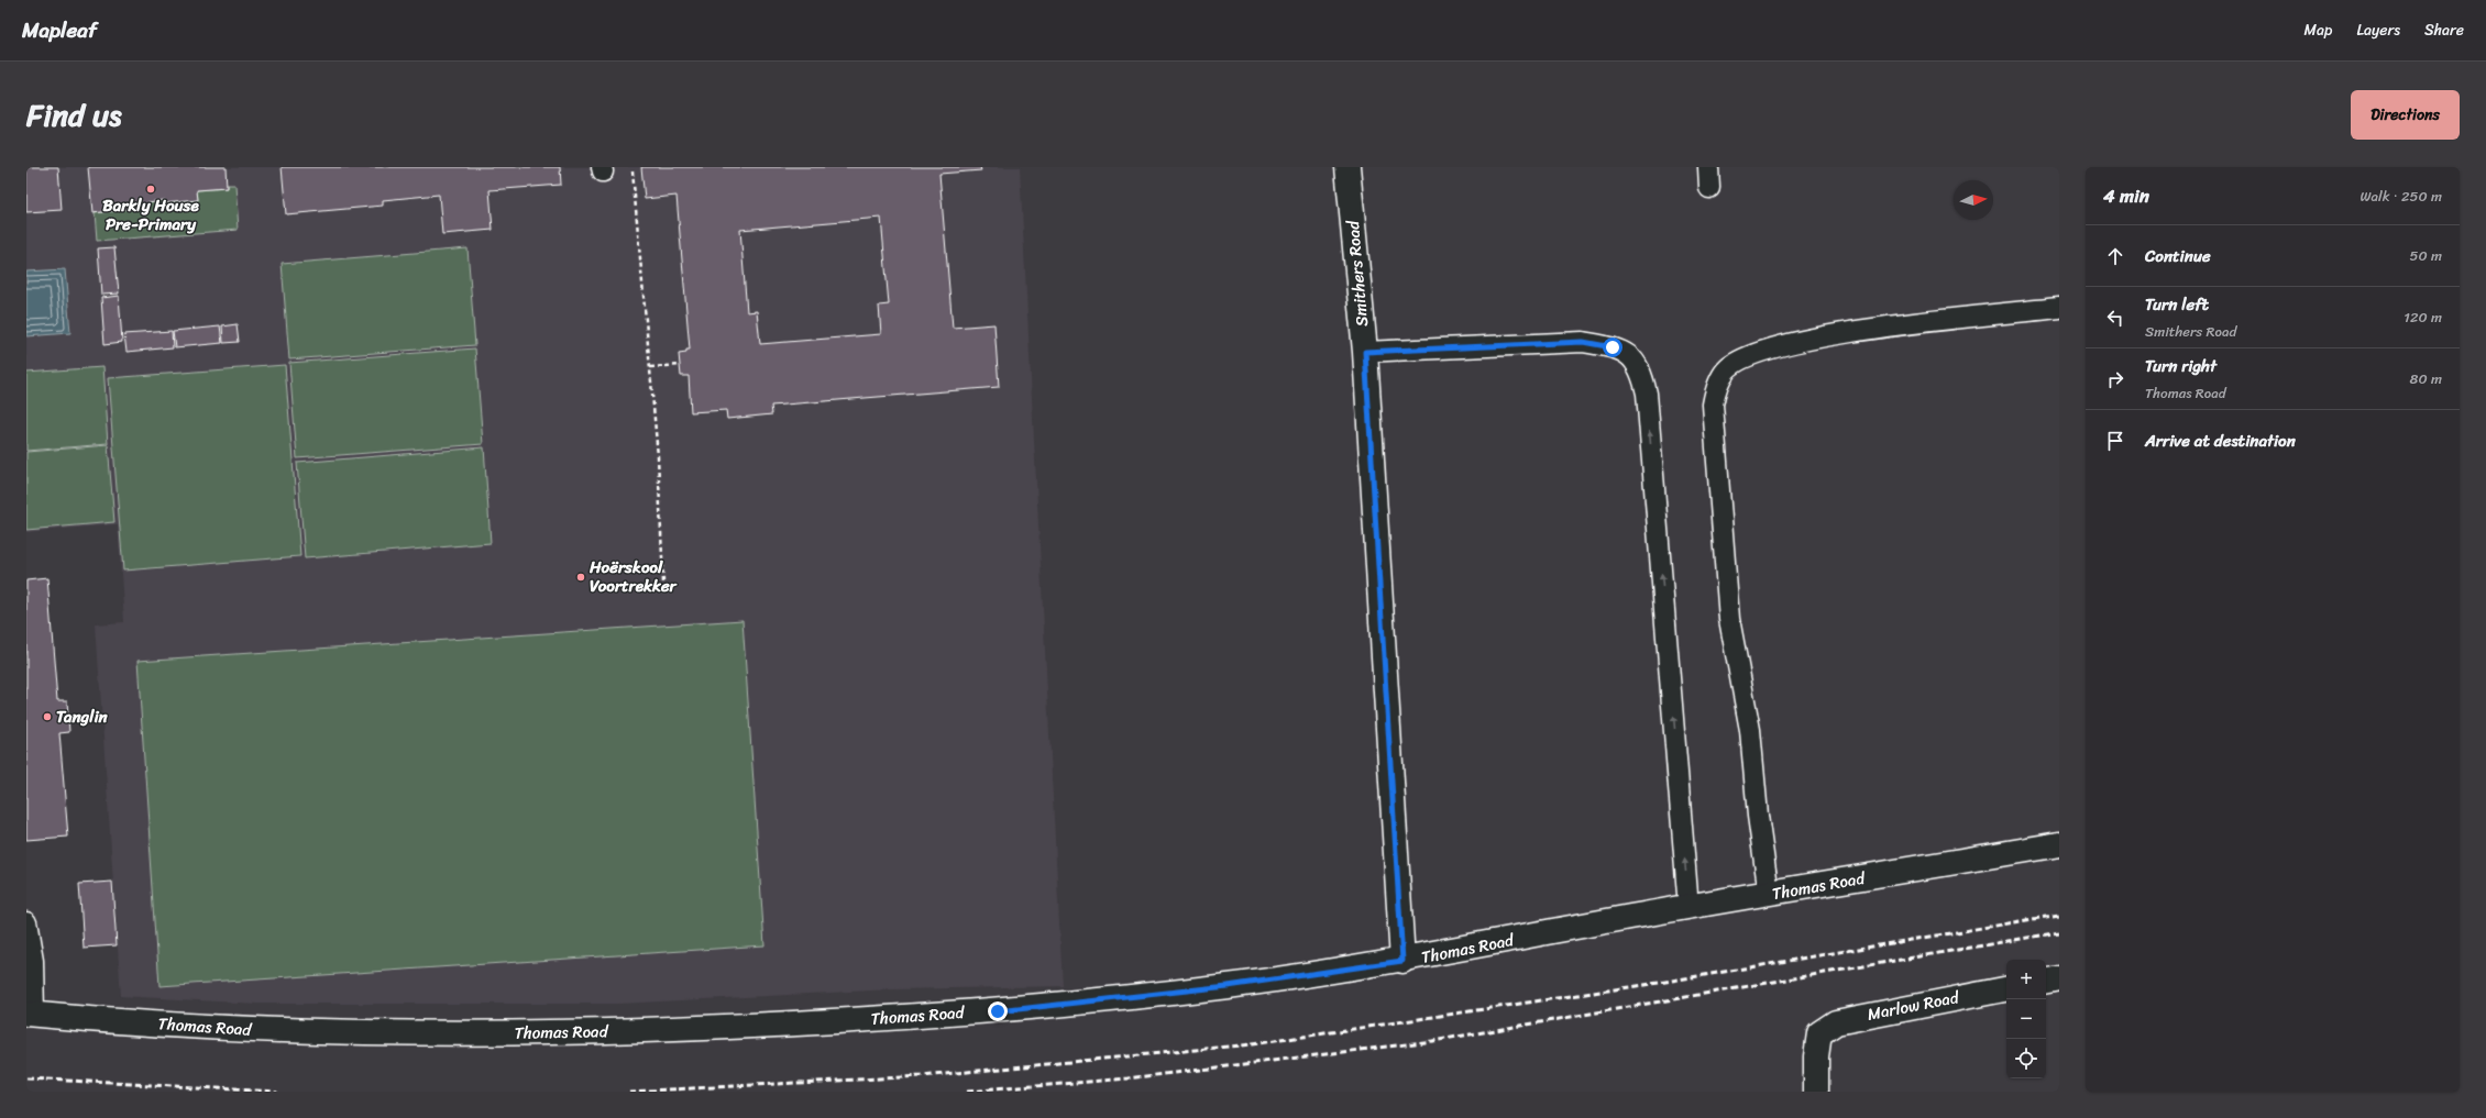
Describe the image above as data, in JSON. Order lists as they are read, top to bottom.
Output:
{
  "streets": {
    "street": ["Smithers Road", "Thomas Road", "Marlow Road"]
  },
  "crossings": [
    ["Smithers Road", "Thomas Road"]
  ],
  "places": ["Barkly House Pre-Primary", "Hoërskool Voortrekker", "Tanglin"],
  "north": "right",
  "page": {
    "header": "Mapleaf",
    "nav": ["Map", "Layers", "Share"],
    "title": "Find us",
    "buttons": "Directions",
    "heading": ["4 min", "Walk · 250 m"],
    "list": [
      ["Continue", "50 m"],
      ["Turn left", "Smithers Road", "120 m"],
      ["Turn right", "Thomas Road", "80 m"],
      "Arrive at destination"
    ],
    "map_buttons": ["+", "−"]
  }
}
